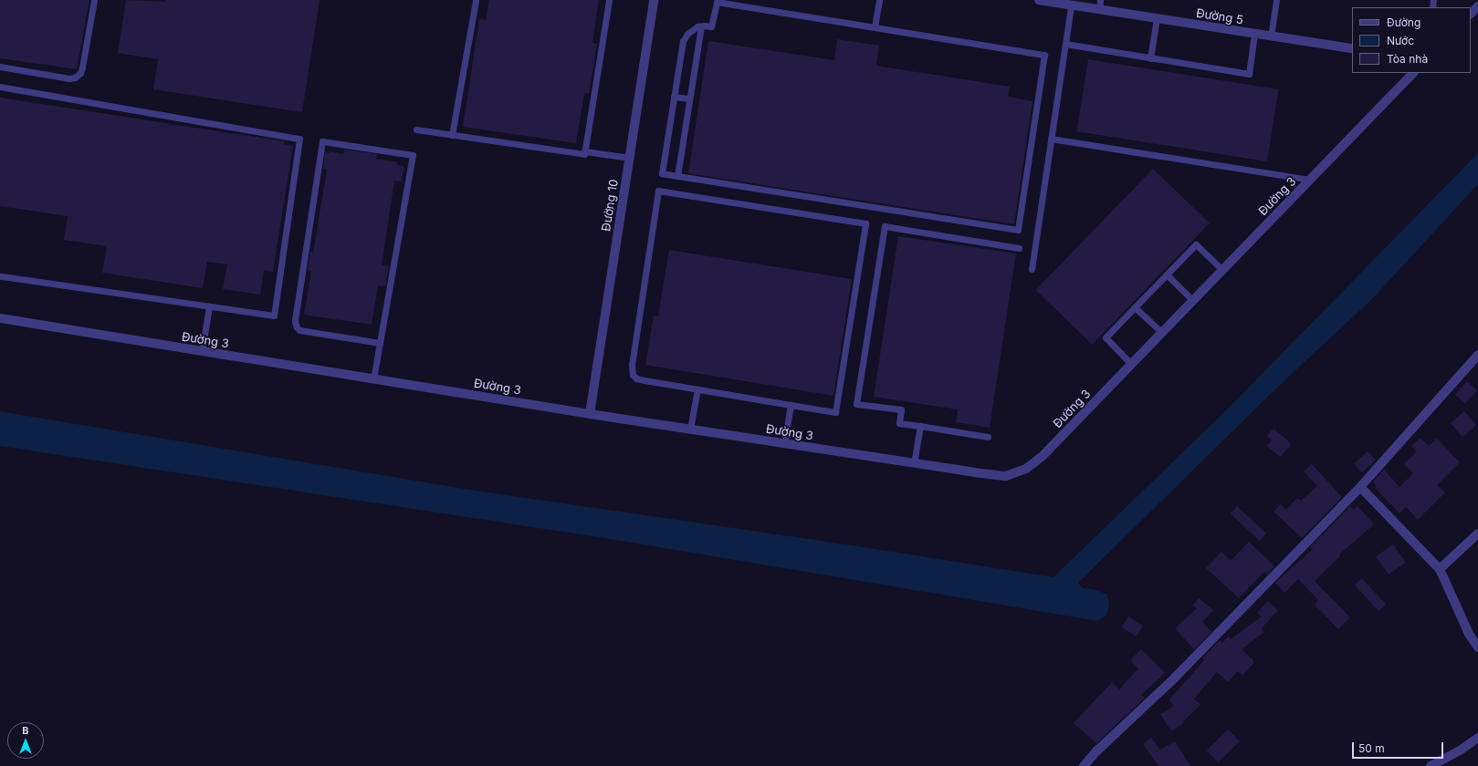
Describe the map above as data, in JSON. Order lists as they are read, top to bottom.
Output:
{
  "streets": {
    "street": ["Đường 5", "Đường 3", "Đường 10"]
  },
  "crossings": [
    ["Đường 3", "Đường 10"]
  ],
  "legend": ["Đường", "Nước", "Tòa nhà"],
  "scale_bar": "50 m",
  "north": "top"
}
